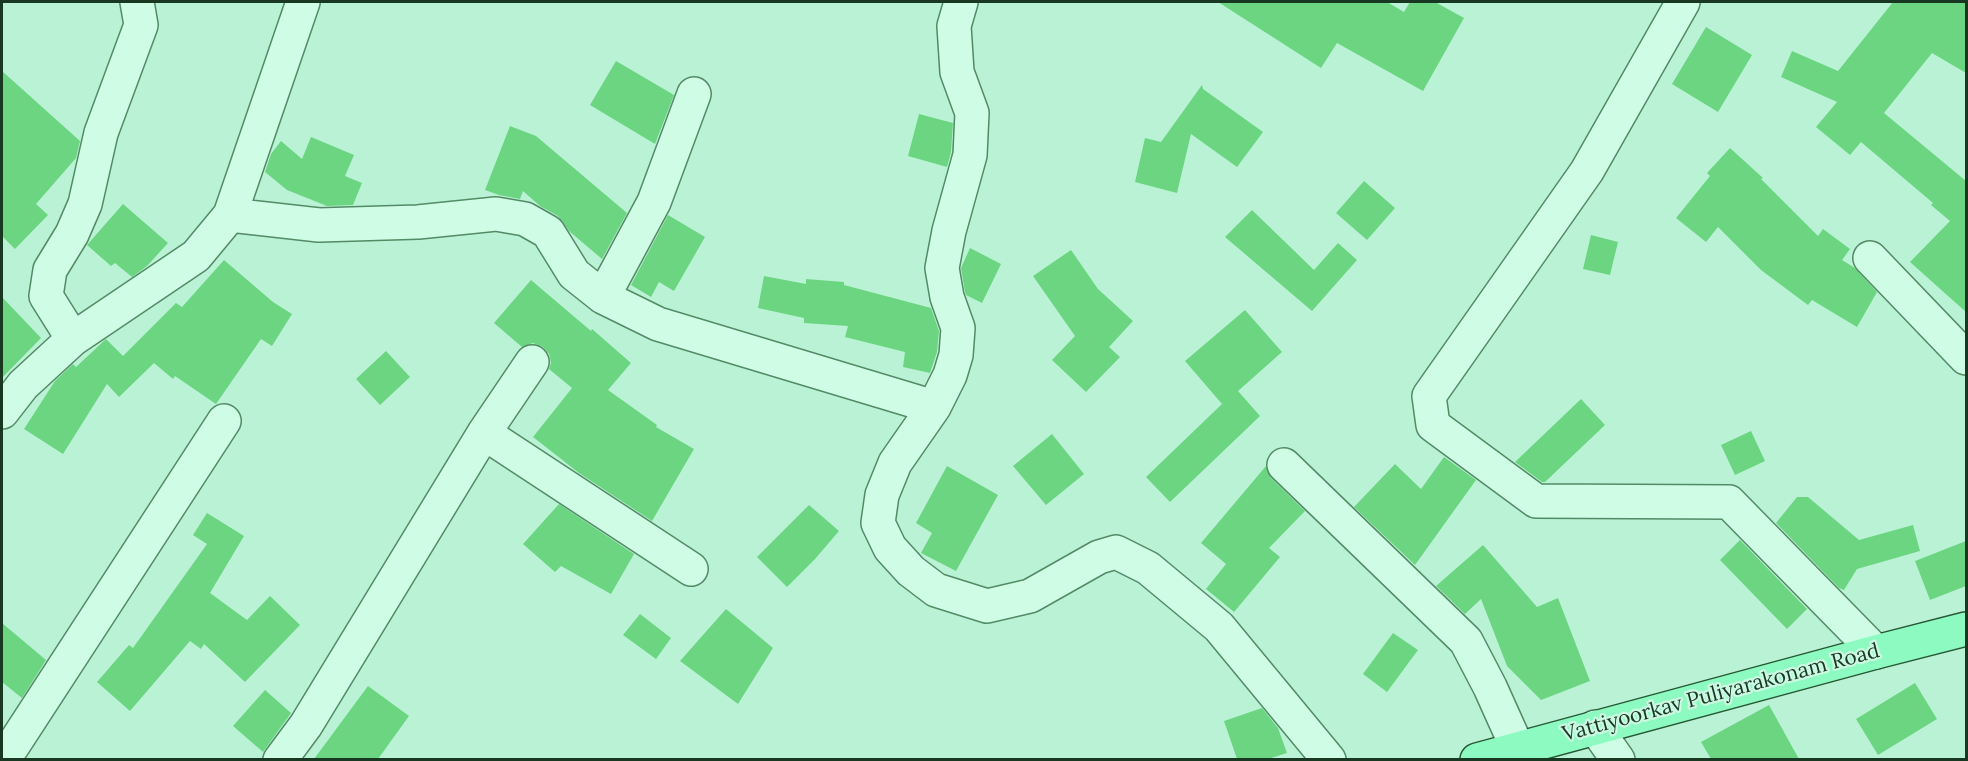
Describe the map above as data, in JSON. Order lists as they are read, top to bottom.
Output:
{
  "streets": {
    "main road": ["Vattiyoorkav Puliyarakonam Road"]
  }
}
